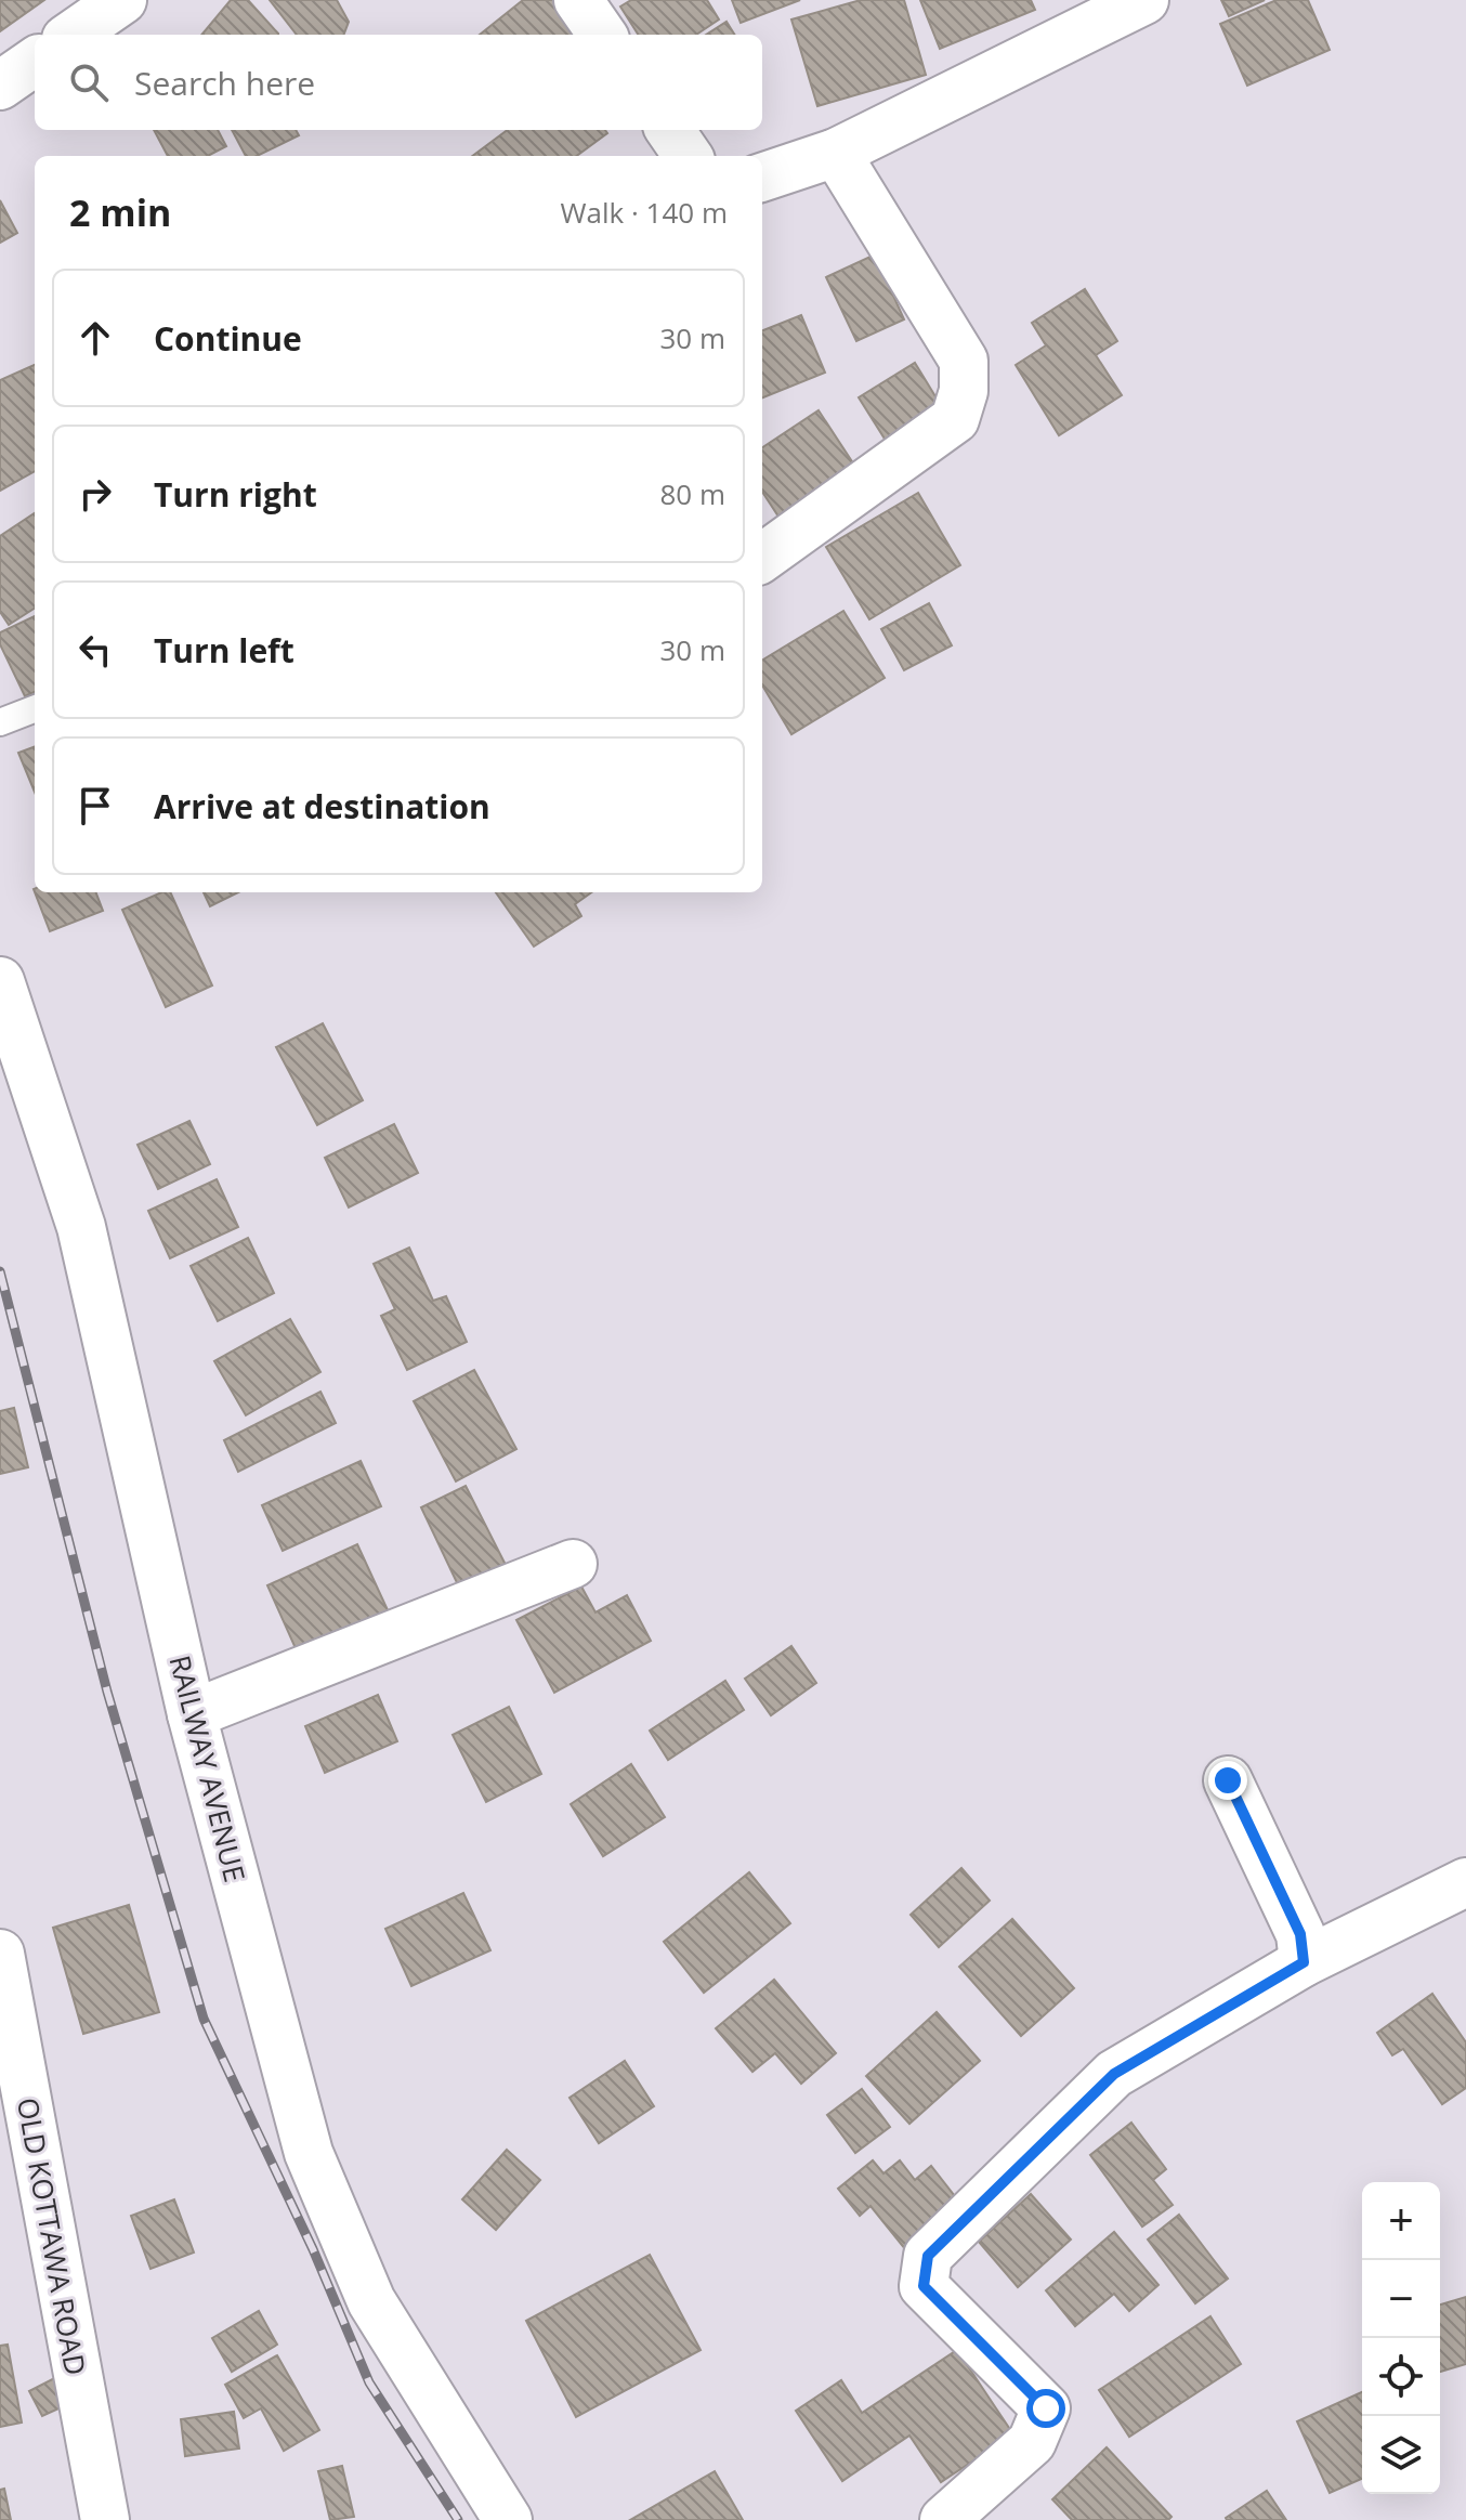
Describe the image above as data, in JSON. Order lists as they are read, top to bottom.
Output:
{
  "streets": {
    "street": ["RAILWAY AVENUE", "OLD KOTTAWA ROAD"]
  },
  "page": {
    "search": "Search here",
    "heading": ["2 min", "Walk · 140 m"],
    "list": [
      ["Continue", "30 m"],
      ["Turn right", "80 m"],
      ["Turn left", "30 m"],
      "Arrive at destination"
    ],
    "map_buttons": ["+", "−"]
  }
}
